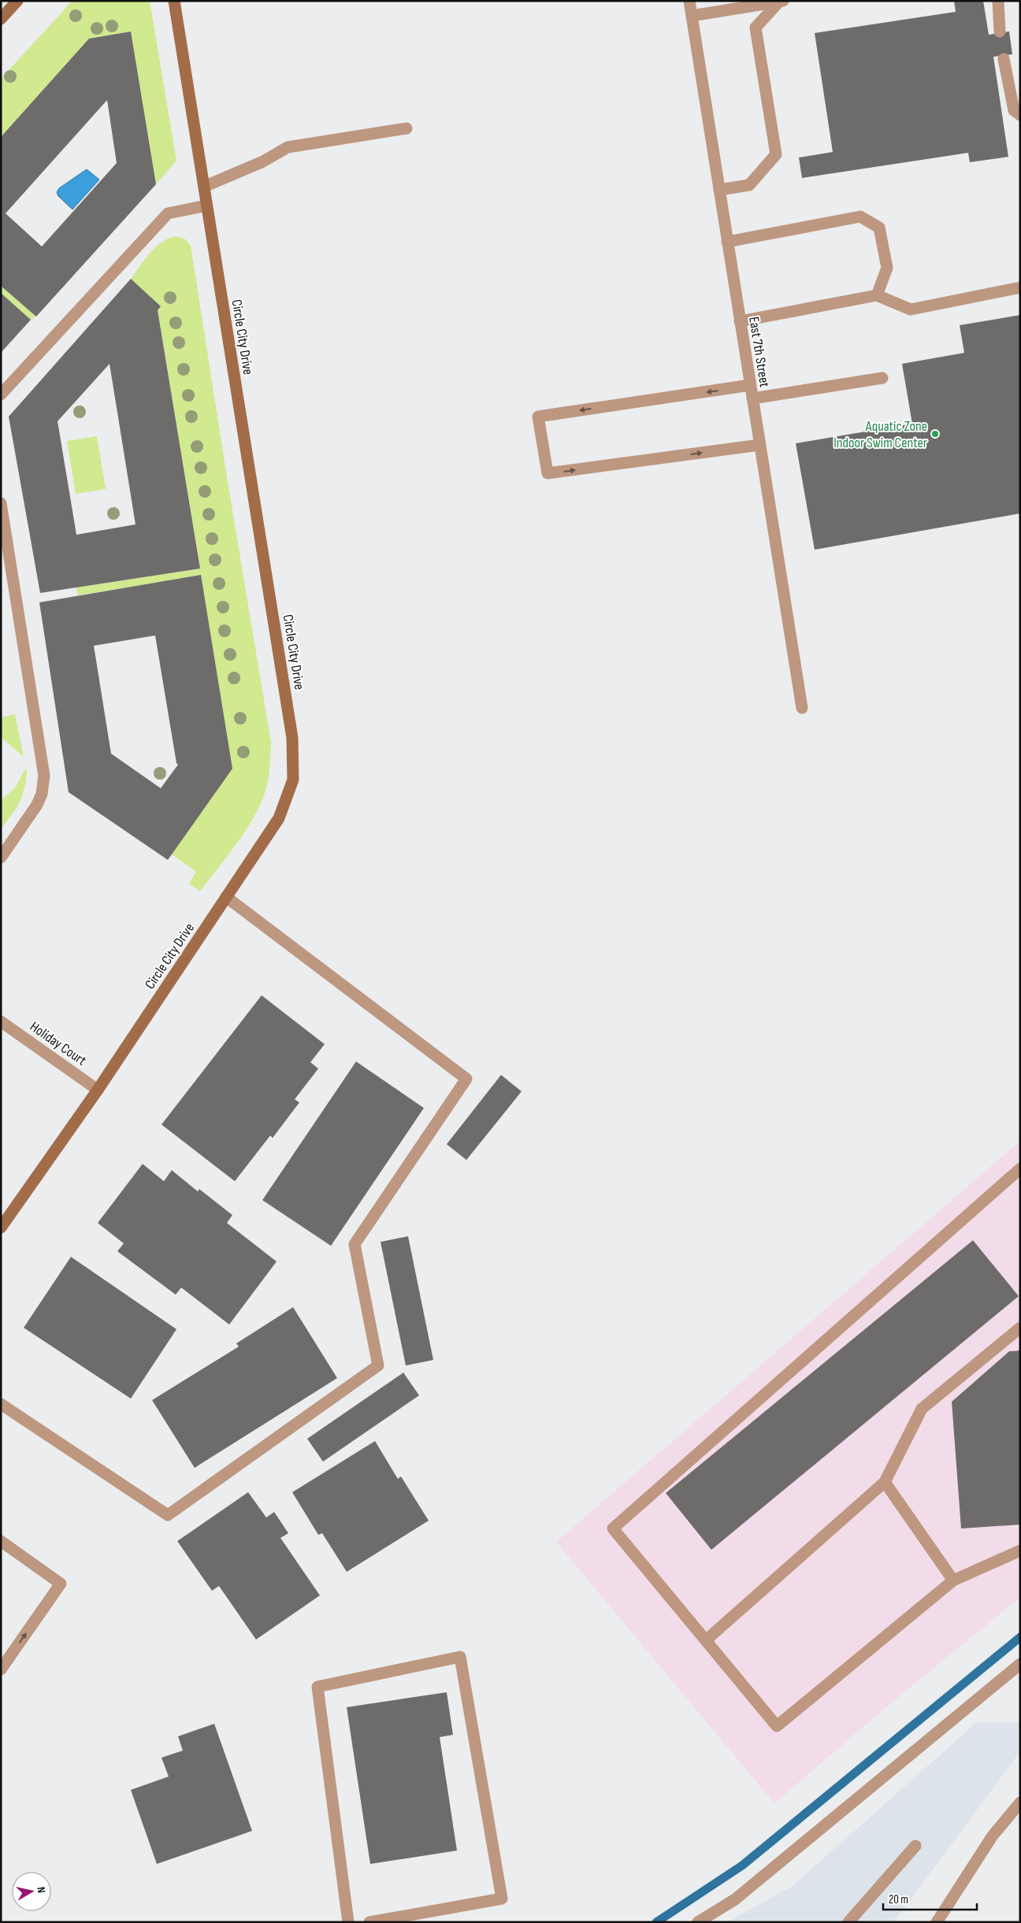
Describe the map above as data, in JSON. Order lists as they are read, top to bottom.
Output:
{
  "streets": {
    "street": ["Circle City Drive", "East 7th Street", "Holiday Court"]
  },
  "crossings": [
    ["Circle City Drive", "Holiday Court"]
  ],
  "places": ["Aquatic Zone Indoor Swim Center"],
  "scale_bar": "20 m",
  "north": "right"
}
